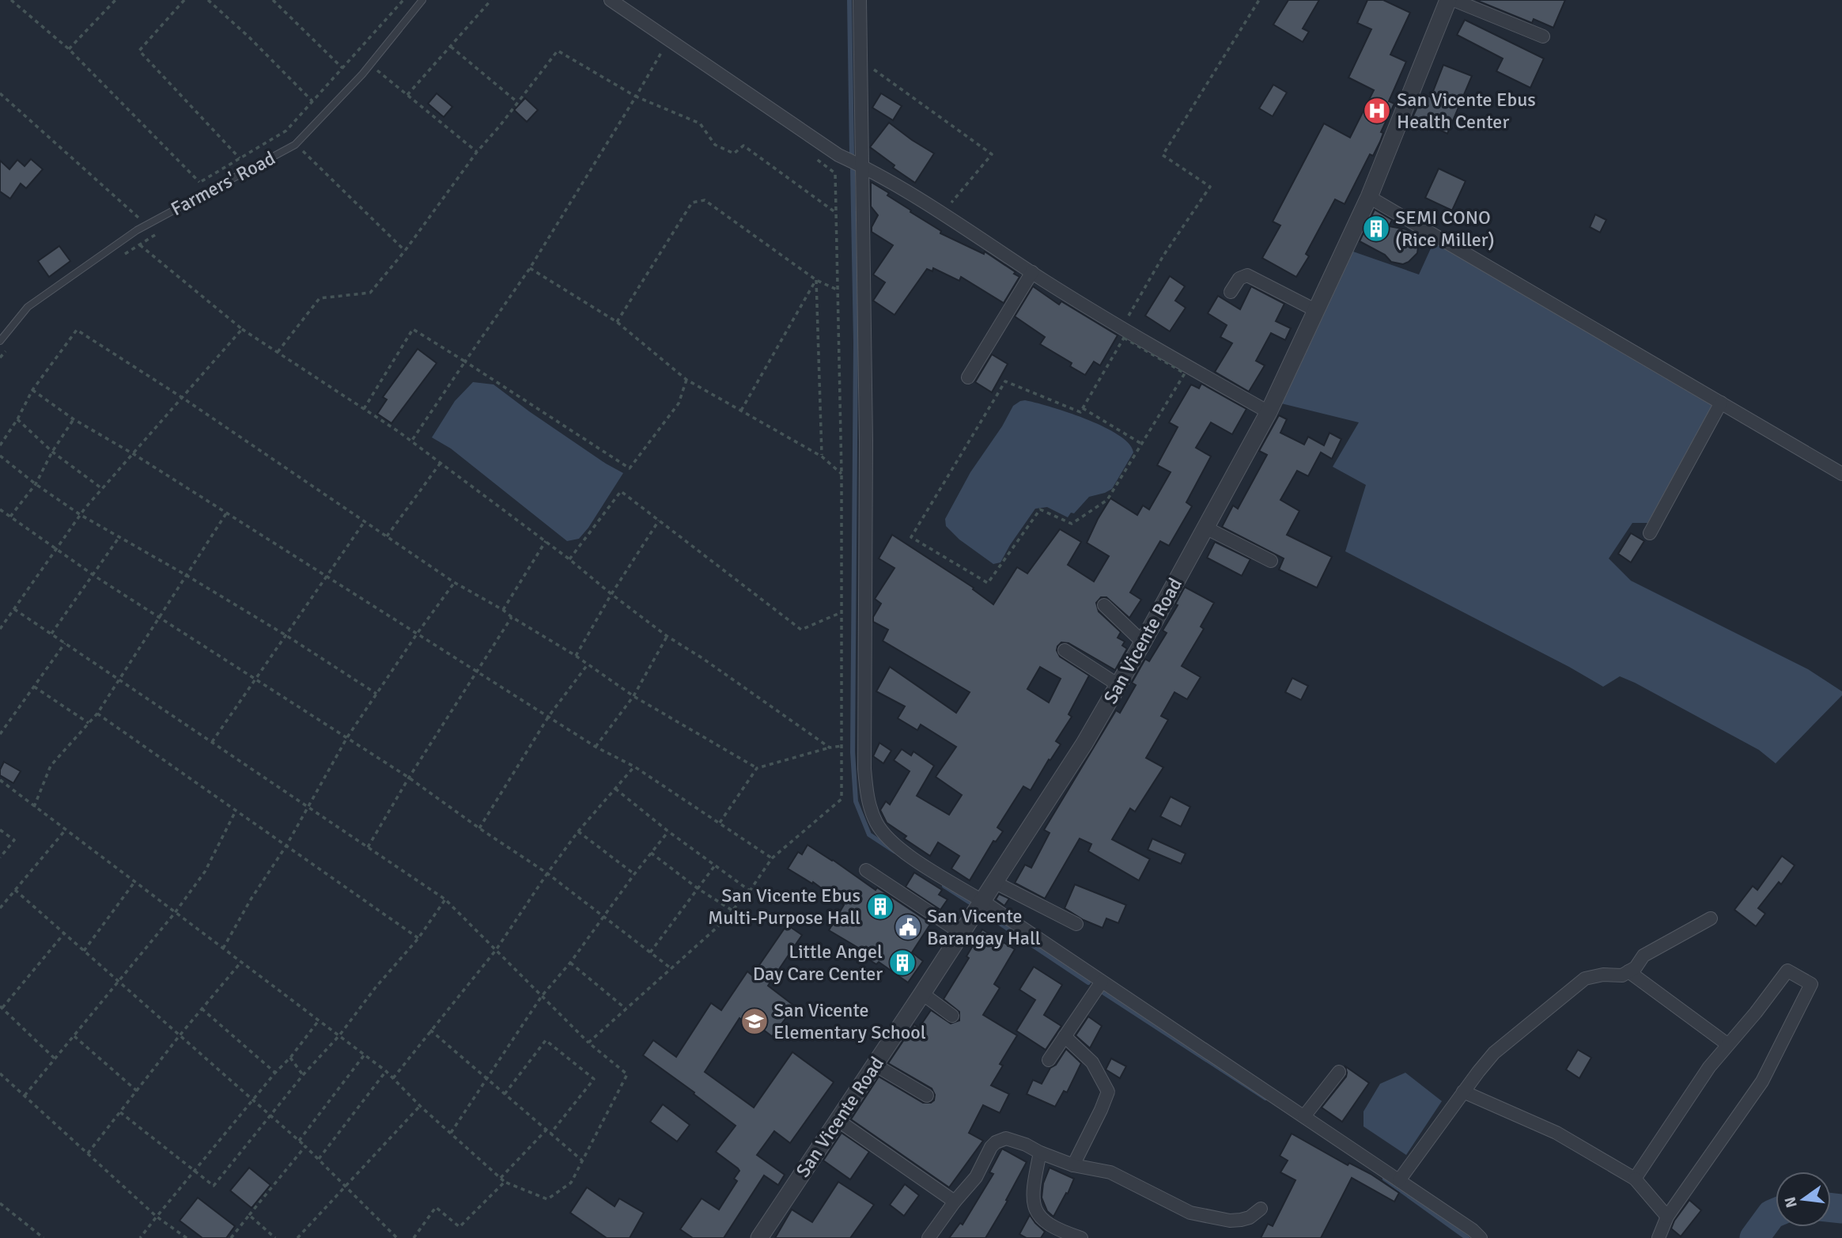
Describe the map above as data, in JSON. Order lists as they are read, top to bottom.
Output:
{
  "streets": {
    "street": ["San Vicente Road"],
    "lane": ["Farmers' Road"]
  },
  "places": {
    "hospital": ["San Vicente Ebus Health Center"],
    "building": ["SEMI CONO (Rice Miller)", "San Vicente Ebus Multi-Purpose Hall", "Little Angel Day Care Center"],
    "public building": ["San Vicente Barangay Hall"],
    "school or university": ["San Vicente Elementary School"]
  },
  "north": "left"
}
